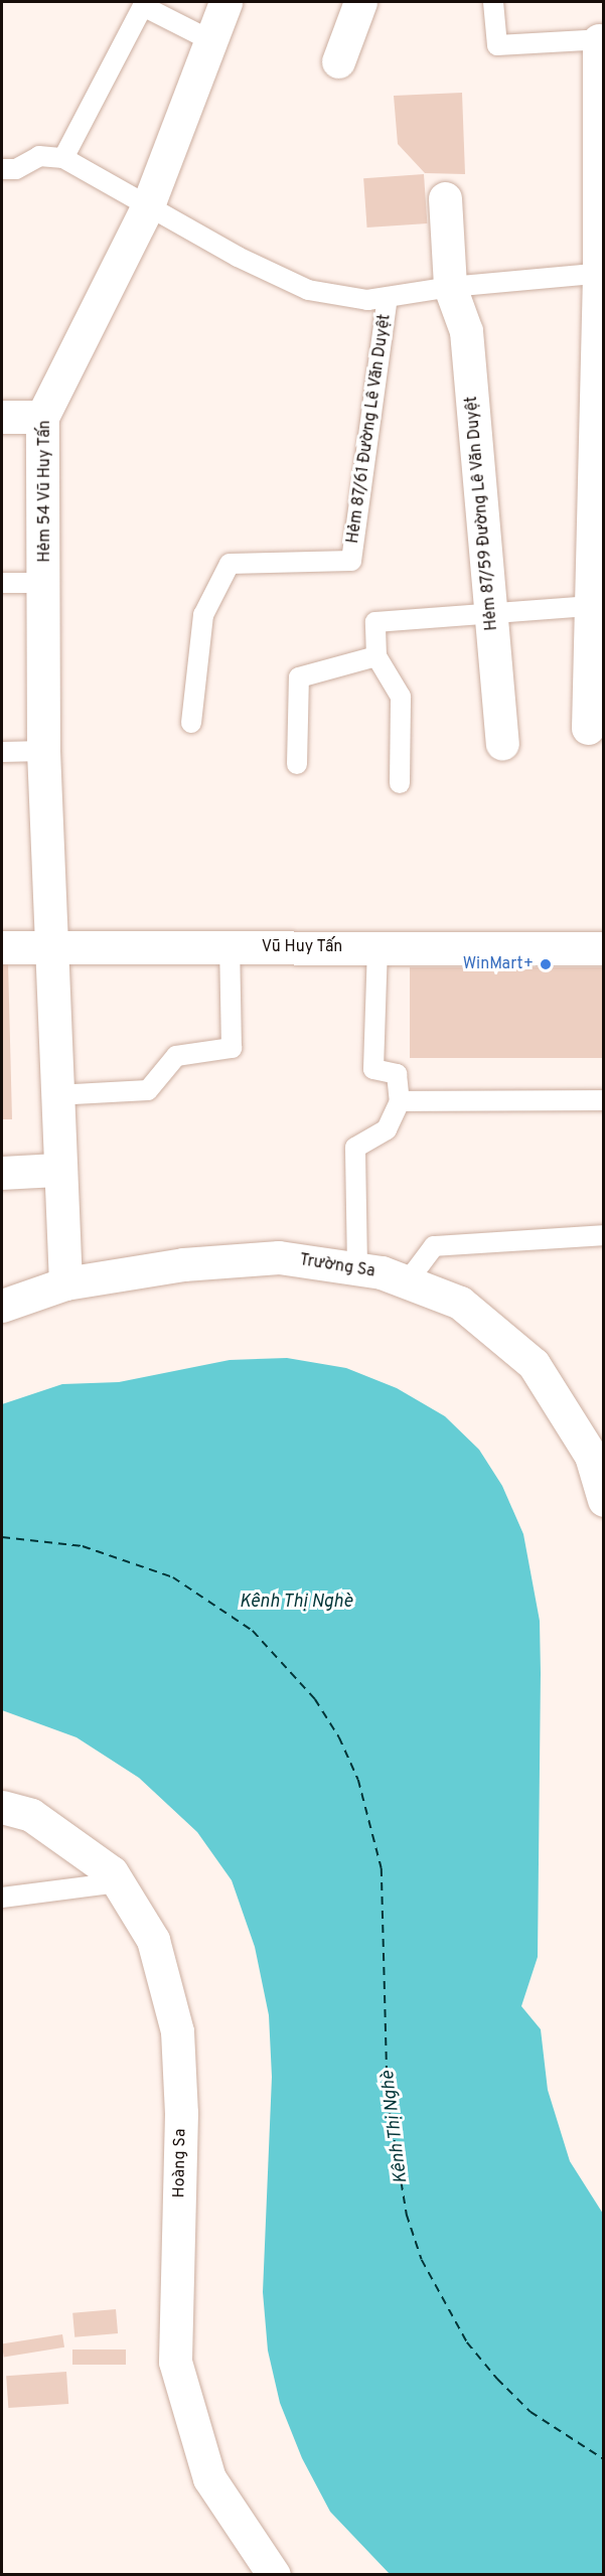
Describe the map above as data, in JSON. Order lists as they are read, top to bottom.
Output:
{
  "streets": {
    "street": [
      "Hẻm 54 Vũ Huy Tấn",
      "Hẻm 87/59 Đường Lê Văn Duyệt",
      "Vũ Huy Tấn",
      "Trường Sa",
      "Hoàng Sa"
    ],
    "lane": ["Hẻm 87/61 Đường Lê Văn Duyệt"]
  },
  "crossings": [
    ["Hẻm 54 Vũ Huy Tấn", "Vũ Huy Tấn"],
    ["Hẻm 54 Vũ Huy Tấn", "Trường Sa"]
  ],
  "water": ["Kênh Thị Nghè"],
  "places": ["WinMart+"]
}
